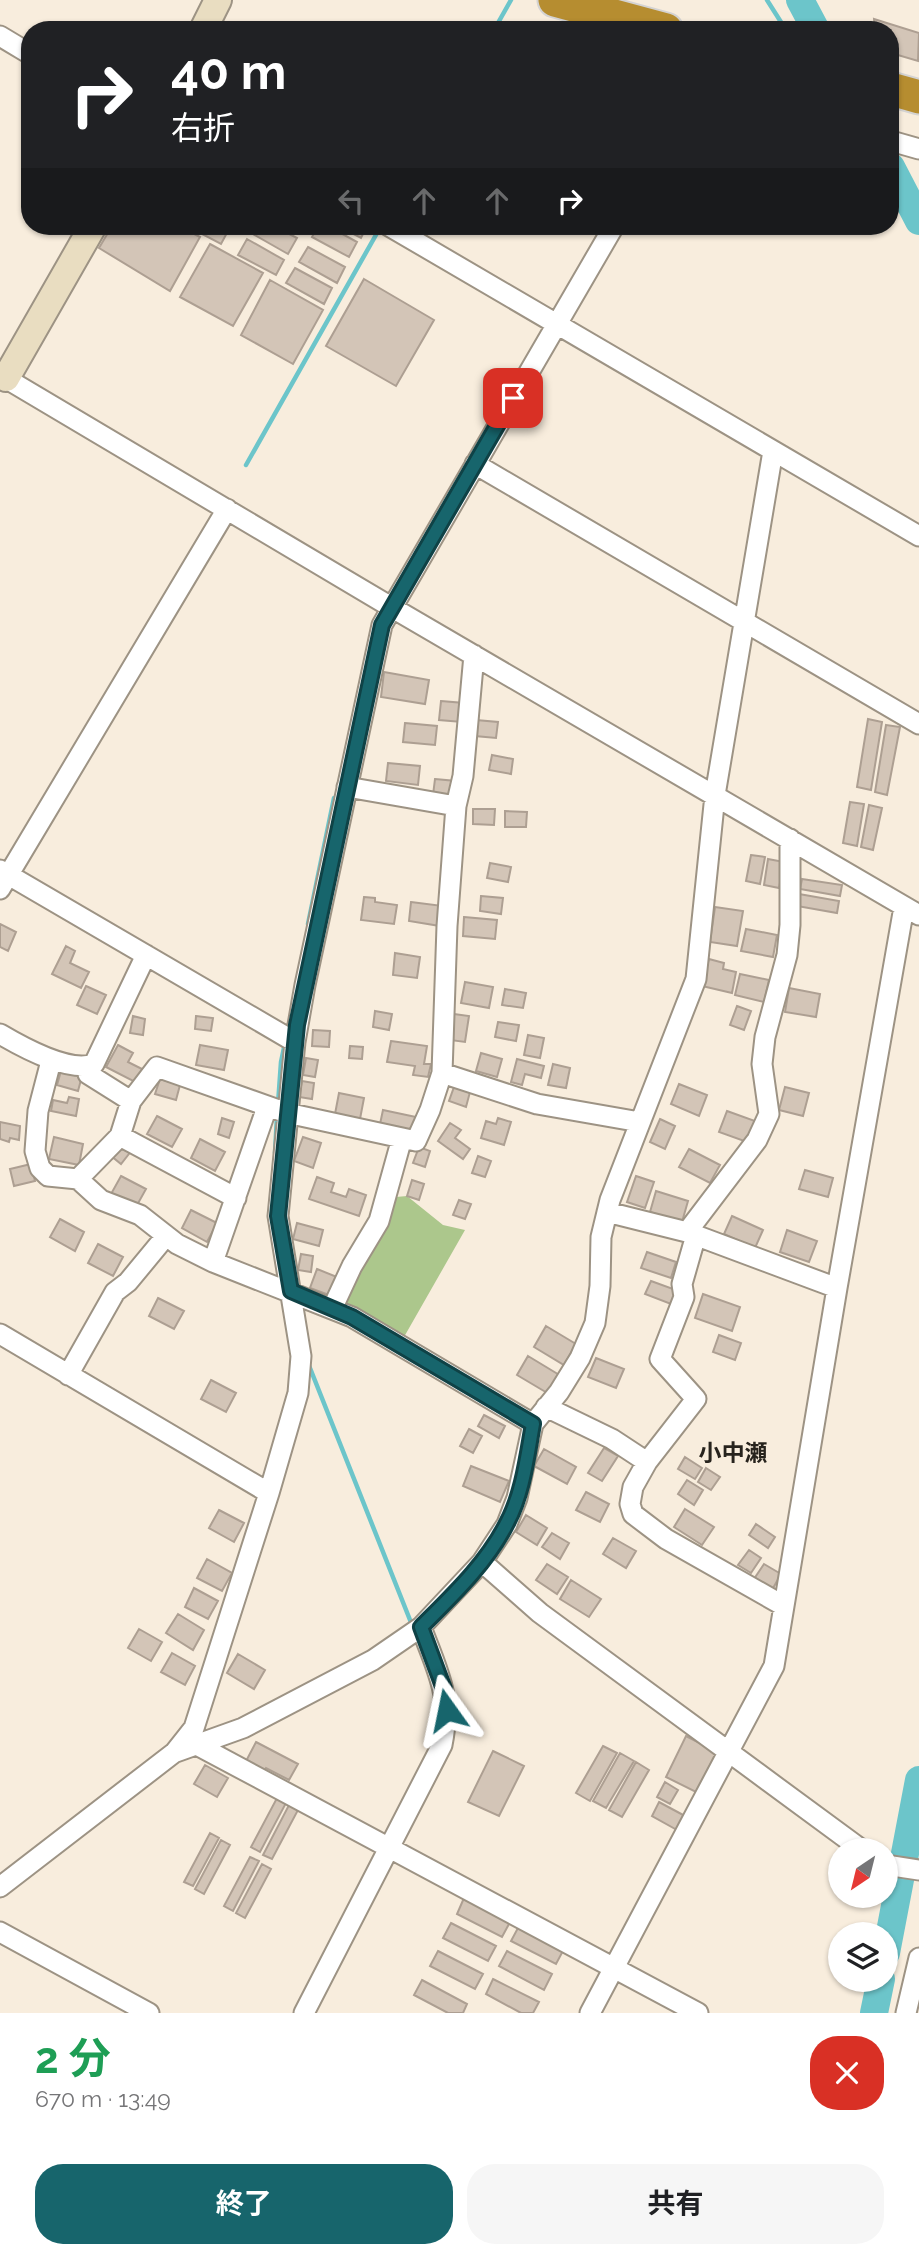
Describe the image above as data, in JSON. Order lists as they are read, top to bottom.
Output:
{
  "districts": ["小中瀬"],
  "north": "bottom left",
  "page": {
    "turn": ["40 m", "右折"],
    "heading": ["2 分", "670 m · 13:49"],
    "buttons": ["終了", "共有"]
  }
}
